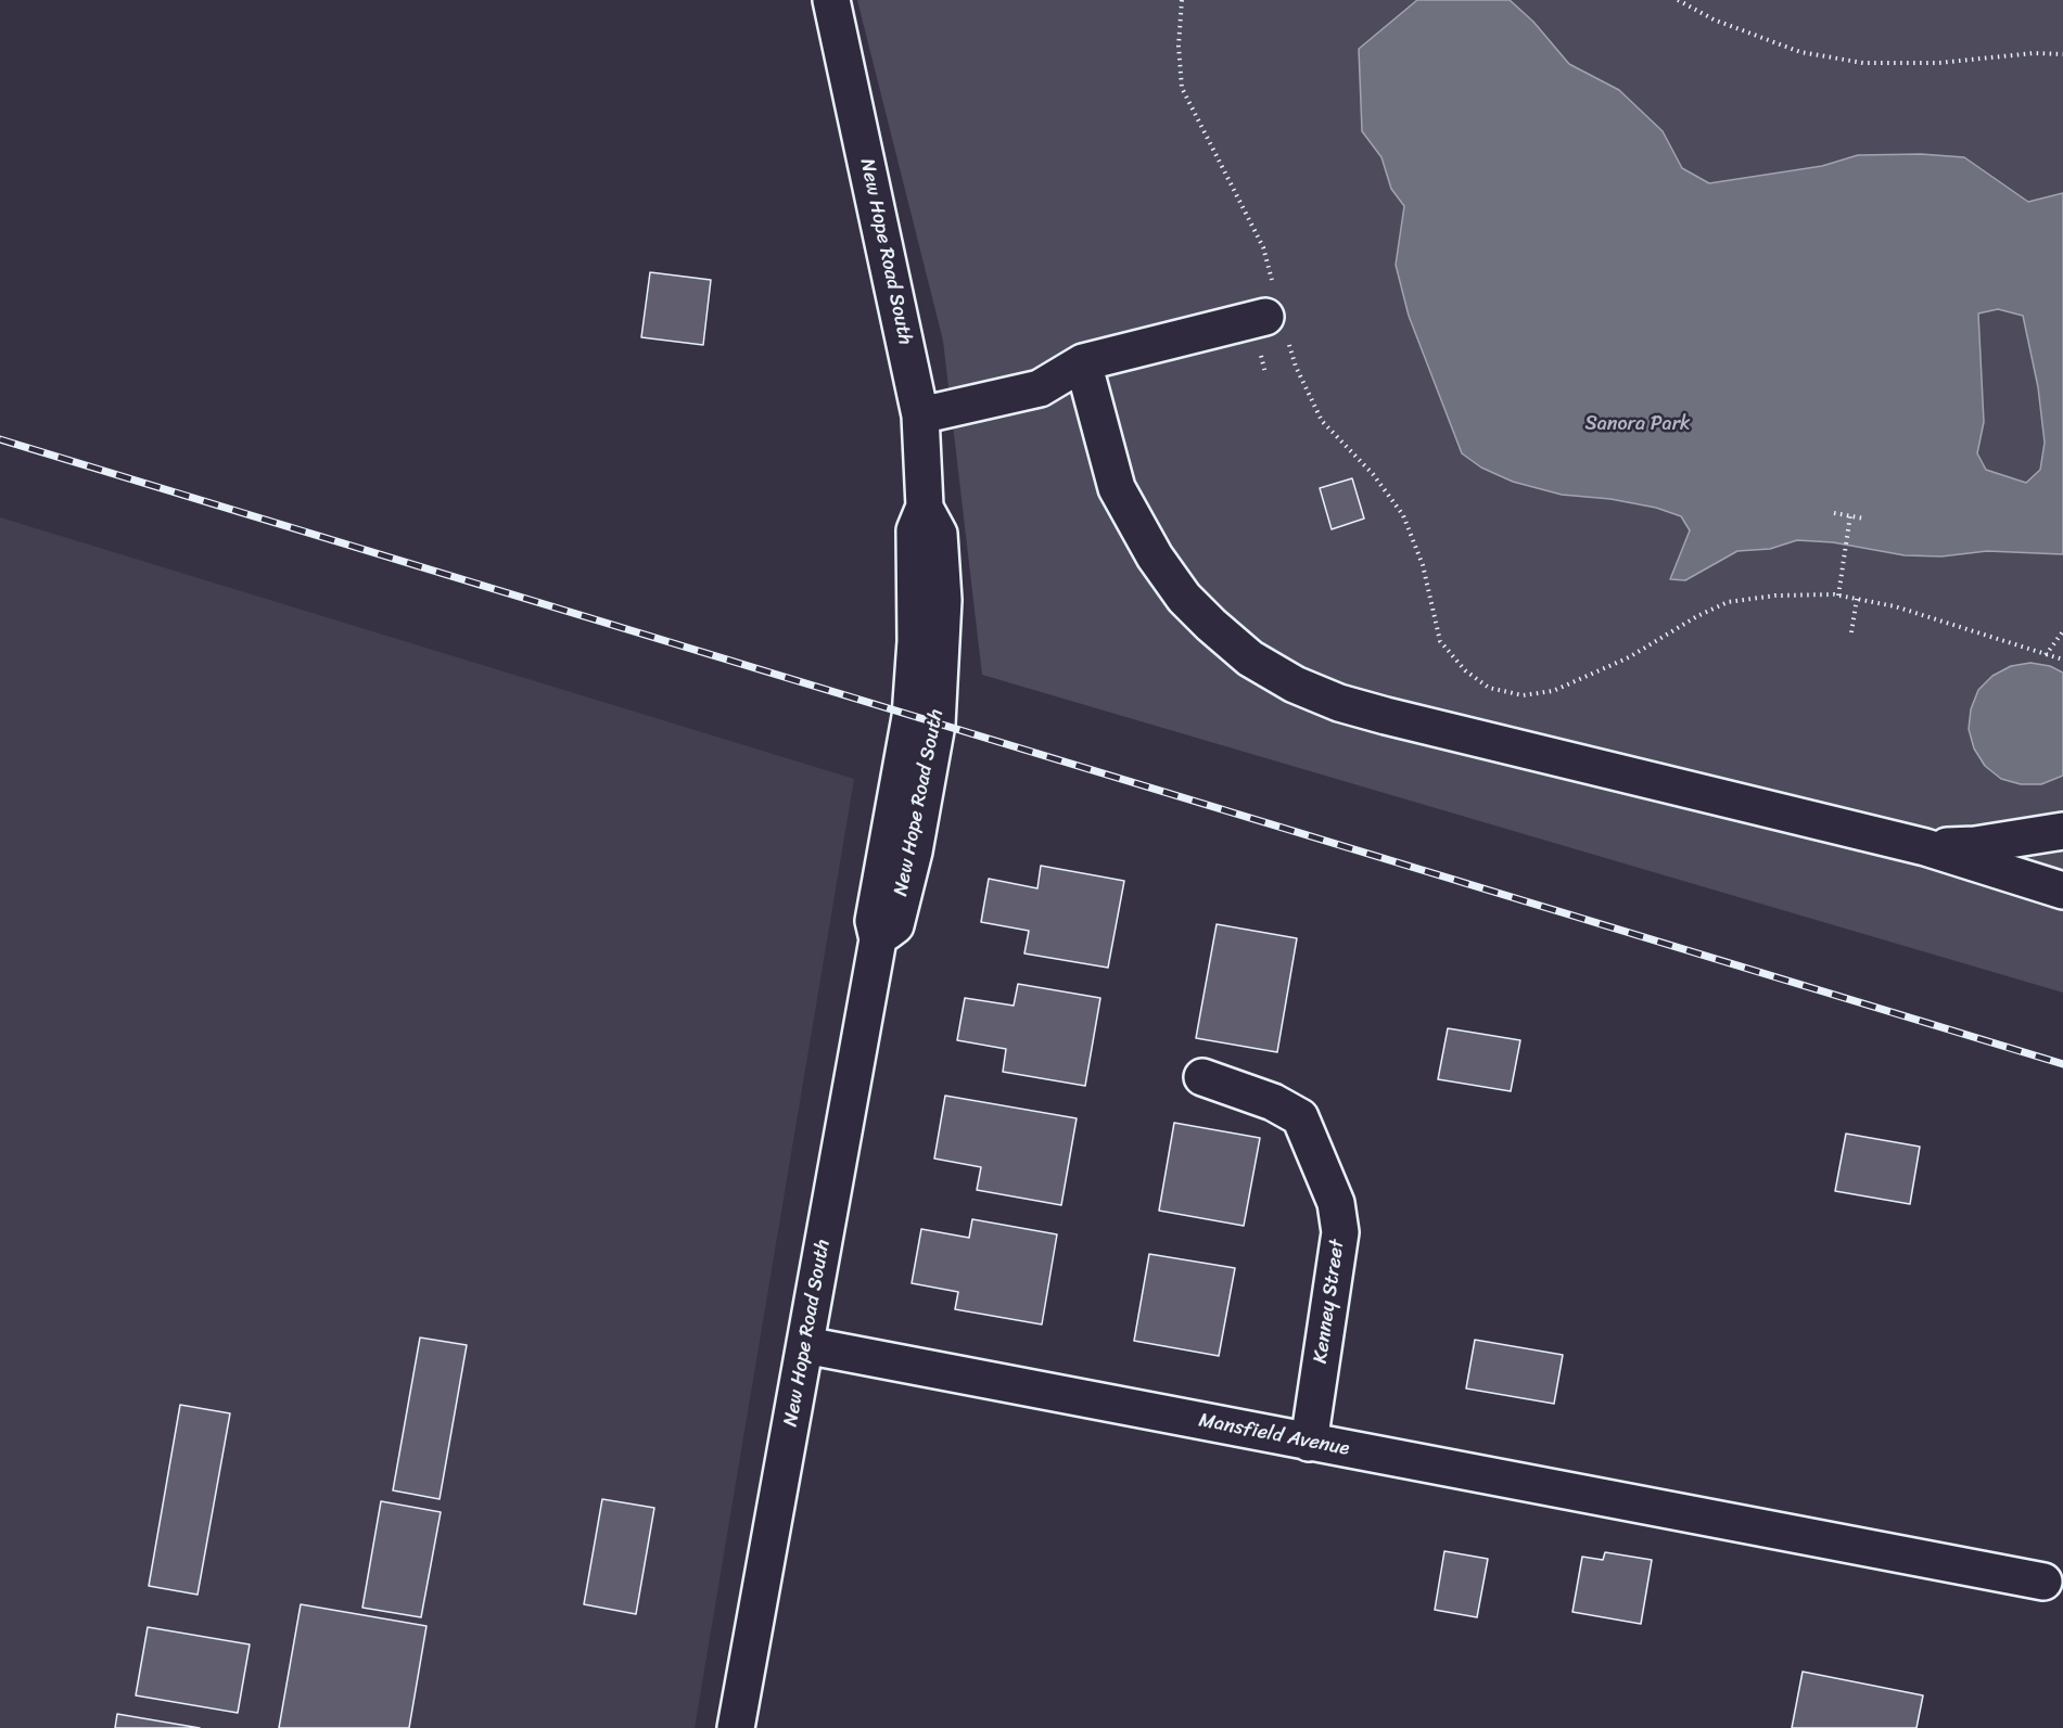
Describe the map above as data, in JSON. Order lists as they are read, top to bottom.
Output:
{
  "streets": {
    "street": ["New Hope Road South", "Kenney Street", "Mansfield Avenue"]
  },
  "crossings": [
    ["New Hope Road South", "Mansfield Avenue"],
    ["Kenney Street", "Mansfield Avenue"]
  ],
  "parks": ["Sanora Park"]
}
